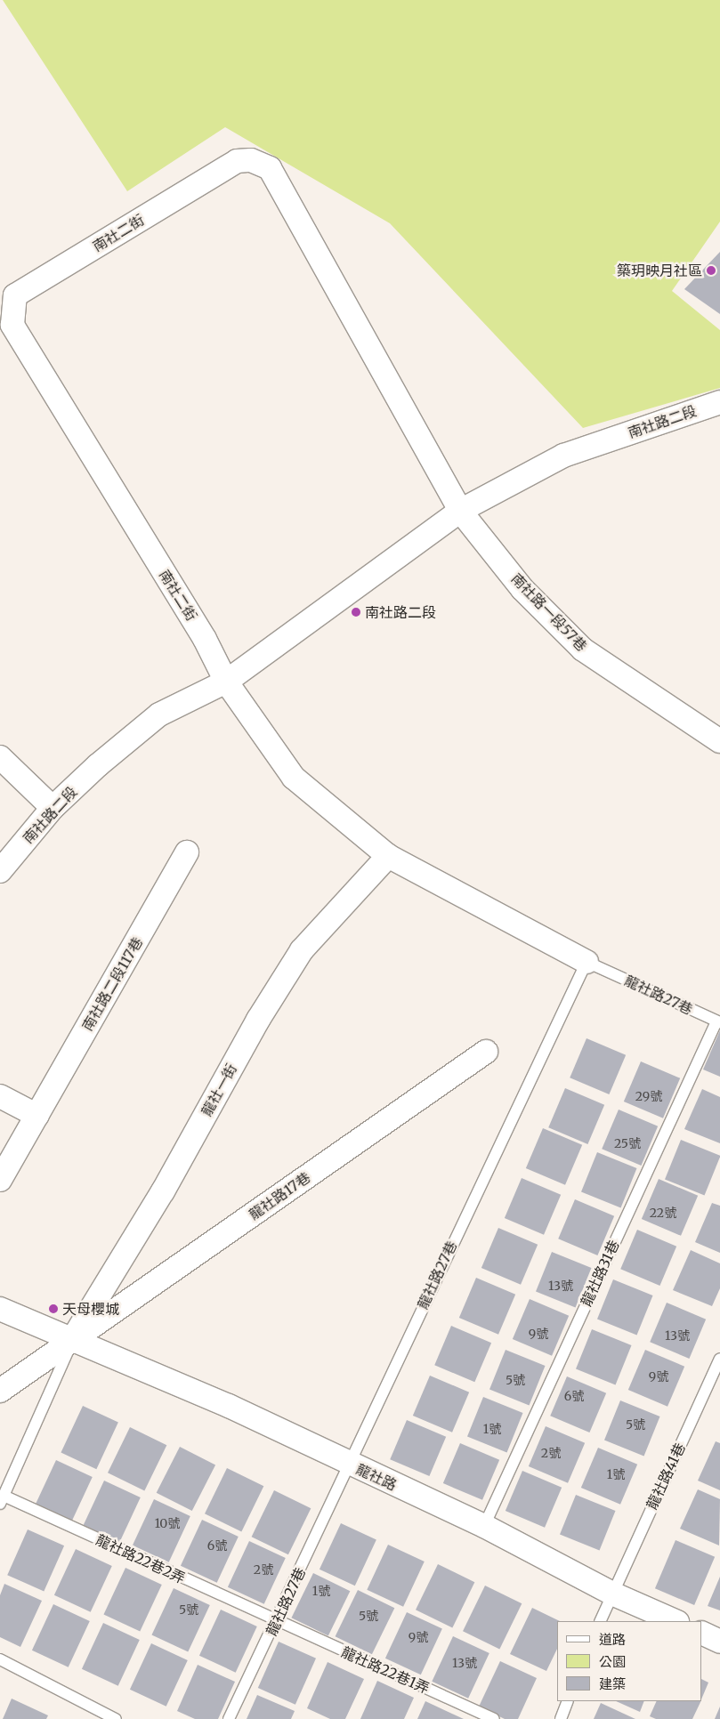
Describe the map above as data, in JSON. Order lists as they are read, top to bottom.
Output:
{
  "streets": {
    "street": [
      "南社二街",
      "南社路二段",
      "南社路一段57巷",
      "南社路二段117巷",
      "龍社一街",
      "龍社路17巷",
      "龍社路"
    ],
    "lane": [
      "龍社路27巷",
      "龍社路31巷",
      "龍社路41巷",
      "龍社路22巷2弄",
      "龍社路22巷1弄"
    ]
  },
  "crossings": [
    ["南社二街", "南社路二段"],
    ["南社二街", "南社路一段57巷"],
    ["南社二街", "龍社路27巷"],
    ["南社二街", "龍社一街"],
    ["南社路二段", "南社路一段57巷"],
    ["龍社路27巷", "龍社路31巷"],
    ["龍社路27巷", "龍社路"],
    ["龍社路27巷", "龍社路22巷2弄"],
    ["龍社路27巷", "龍社路22巷1弄"],
    ["龍社一街", "龍社路17巷"],
    ["龍社一街", "龍社路"],
    ["龍社一街", "龍社路22巷2弄"],
    ["龍社路17巷", "龍社路"],
    ["龍社路17巷", "龍社路22巷2弄"],
    ["龍社路31巷", "龍社路"],
    ["龍社路41巷", "龍社路"],
    ["龍社路", "龍社路22巷2弄"],
    ["龍社路22巷2弄", "龍社路22巷1弄"]
  ],
  "places": ["築玥映月社區", "南社路二段", "天母櫻城"],
  "house_numbers": [
    "29號",
    "25號",
    "22號",
    "13號",
    "9號",
    "13號",
    "9號",
    "5號",
    "6號",
    "5號",
    "1號",
    "2號",
    "1號",
    "10號",
    "6號",
    "2號",
    "1號",
    "5號",
    "5號",
    "9號",
    "13號"
  ],
  "legend": ["道路", "公園", "建築"]
}
